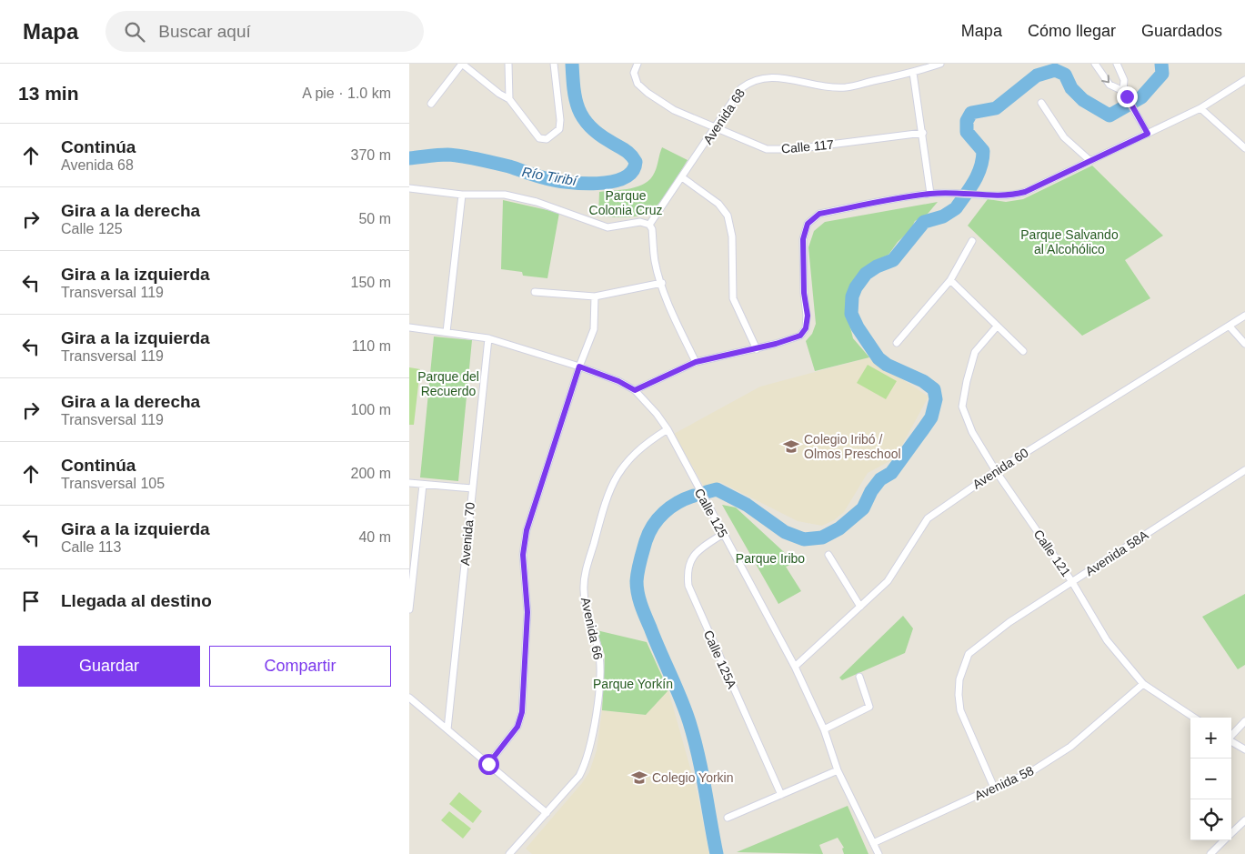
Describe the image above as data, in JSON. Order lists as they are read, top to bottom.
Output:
{
  "streets": {
    "street": [
      "Avenida 68",
      "Calle 117",
      "Avenida 60",
      "Calle 125",
      "Avenida 70",
      "Calle 121",
      "Avenida 58A",
      "Avenida 66",
      "Calle 125A",
      "Avenida 58"
    ]
  },
  "crossings": [
    ["Avenida 68", "Calle 117"],
    ["Avenida 60", "Calle 125"],
    ["Avenida 60", "Calle 121"],
    ["Calle 125", "Avenida 70"],
    ["Calle 125", "Avenida 66"],
    ["Calle 125", "Calle 125A"],
    ["Calle 125", "Avenida 58"],
    ["Calle 121", "Avenida 58A"],
    ["Calle 121", "Avenida 58"],
    ["Avenida 58A", "Avenida 58"]
  ],
  "water": ["Río Tiribí"],
  "parks": [
    "Parque Colonia Cruz",
    "Parque Salvando al Alcohólico",
    "Parque del Recuerdo",
    "Parque Iribo",
    "Parque Yorkín"
  ],
  "places": {
    "school or university": ["Colegio Iribó / Olmos Preschool", "Colegio Yorkin"]
  },
  "page": {
    "header": "Mapa",
    "search": "Buscar aquí",
    "nav": ["Mapa", "Cómo llegar", "Guardados"],
    "heading": ["13 min", "A pie · 1.0 km"],
    "list": [
      ["Continúa", "Avenida 68", "370 m"],
      ["Gira a la derecha", "Calle 125", "50 m"],
      ["Gira a la izquierda", "Transversal 119", "150 m"],
      ["Gira a la izquierda", "Transversal 119", "110 m"],
      ["Gira a la derecha", "Transversal 119", "100 m"],
      ["Continúa", "Transversal 105", "200 m"],
      ["Gira a la izquierda", "Calle 113", "40 m"],
      "Llegada al destino"
    ],
    "buttons": ["Guardar", "Compartir"],
    "map_buttons": ["+", "−"]
  }
}
